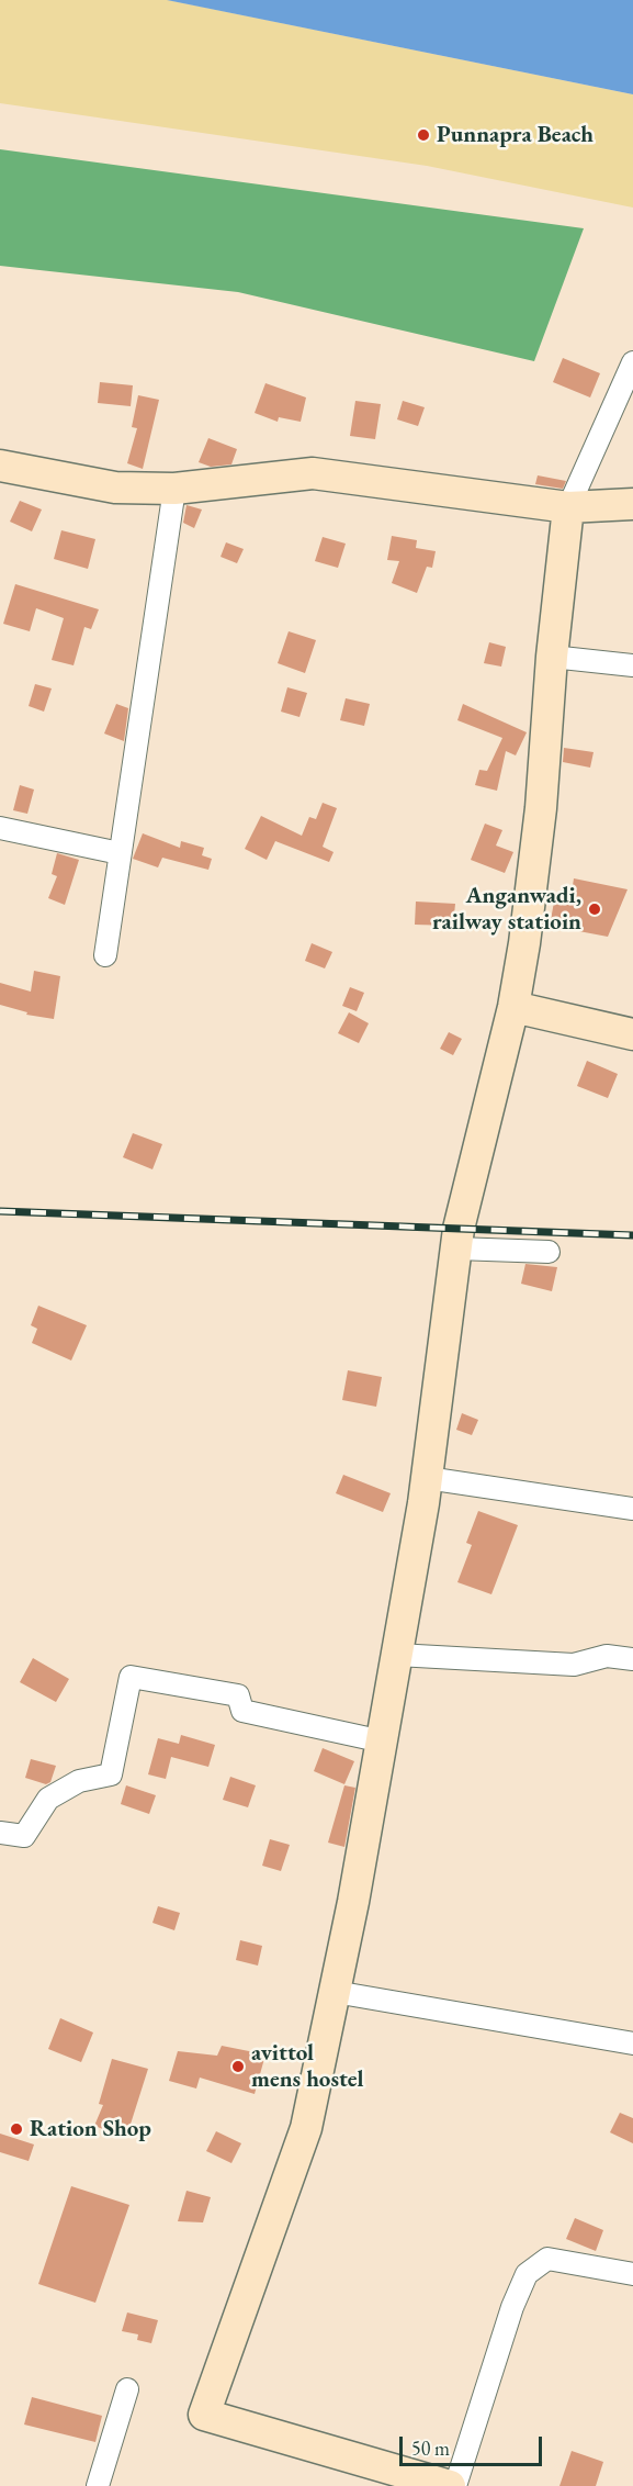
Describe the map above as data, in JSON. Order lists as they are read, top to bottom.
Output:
{
  "places": [
    "Punnapra Beach",
    "Anganwadi, railway statioin",
    "avittol mens hostel",
    "Ration Shop"
  ],
  "scale_bar": "50 m"
}
